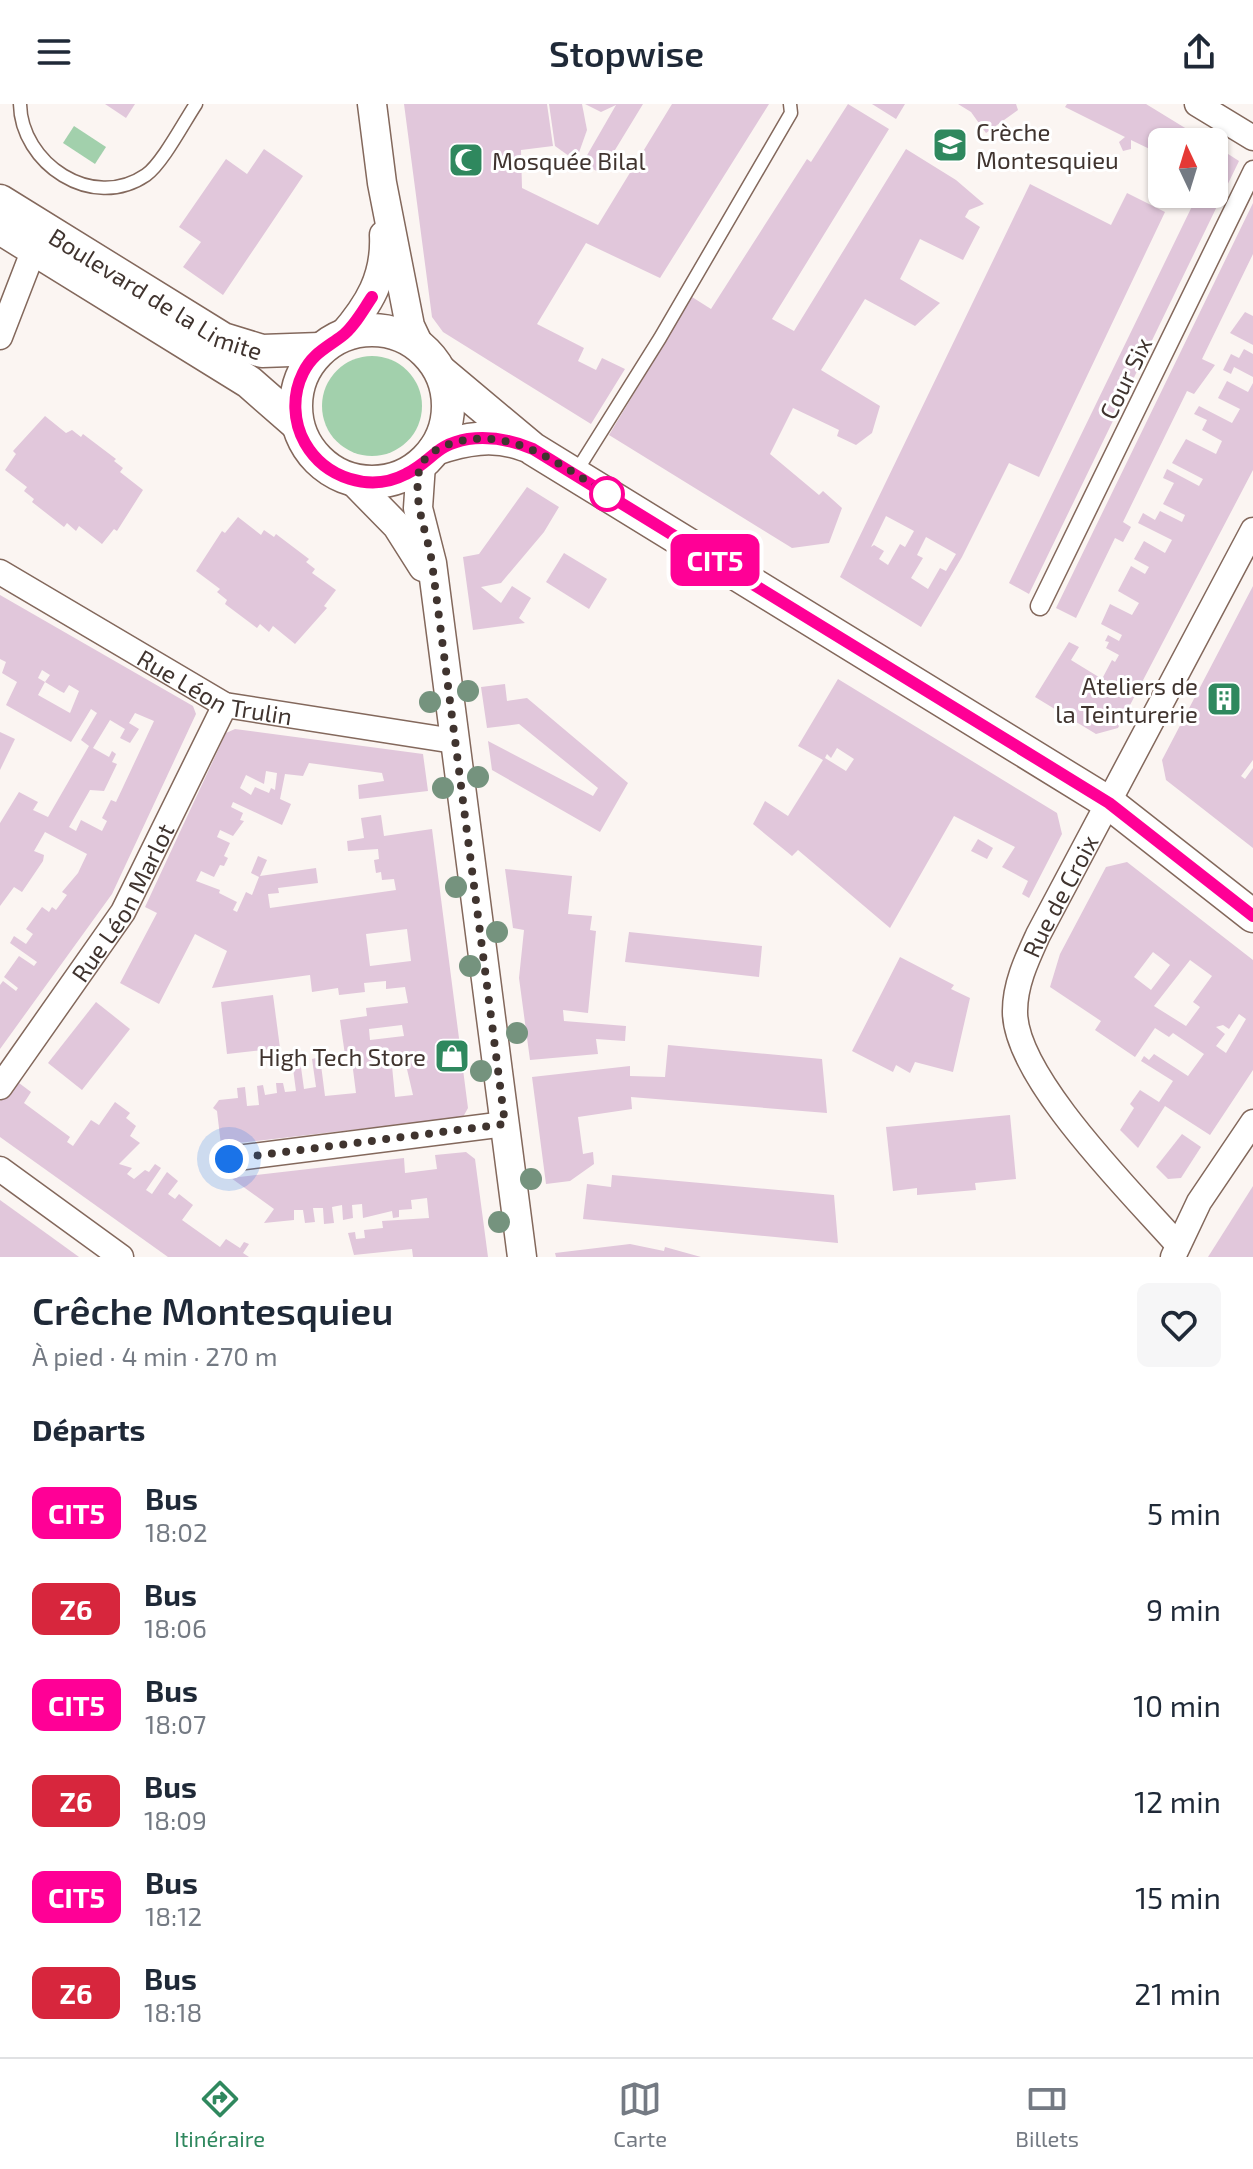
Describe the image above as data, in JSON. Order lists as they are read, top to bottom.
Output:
{
  "streets": {
    "main road": ["Boulevard de la Limite"],
    "street": [
      "Cour Six",
      "Rue Léon Trulin",
      "Rue de Croix",
      "Rue Léon Marlot"
    ]
  },
  "crossings": [
    ["Rue Léon Trulin", "Rue Léon Marlot"]
  ],
  "places": {
    "school or university": ["Crèche Montesquieu"],
    "mosque": ["Mosquée Bilal"],
    "building": ["Ateliers de la Teinturerie"],
    "shop": ["High Tech Store"]
  },
  "lines": ["bus line CIT5"],
  "north": "top",
  "page": {
    "header": "Stopwise",
    "on_map": "CIT5",
    "heading": [
      ["Crêche Montesquieu", "À pied · 4 min · 270 m"],
      "Départs"
    ],
    "list": [
      {
        "mark": "CIT5",
        "name": "Bus",
        "note": "18:02",
        "value": "5 min"
      },
      {
        "mark": "Z6",
        "name": "Bus",
        "note": "18:06",
        "value": "9 min"
      },
      {
        "mark": "CIT5",
        "name": "Bus",
        "note": "18:07",
        "value": "10 min"
      },
      {
        "mark": "Z6",
        "name": "Bus",
        "note": "18:09",
        "value": "12 min"
      },
      {
        "mark": "CIT5",
        "name": "Bus",
        "note": "18:12",
        "value": "15 min"
      },
      {
        "mark": "Z6",
        "name": "Bus",
        "note": "18:18",
        "value": "21 min"
      }
    ],
    "tabs": ["Itinéraire", "Carte", "Billets"]
  }
}
